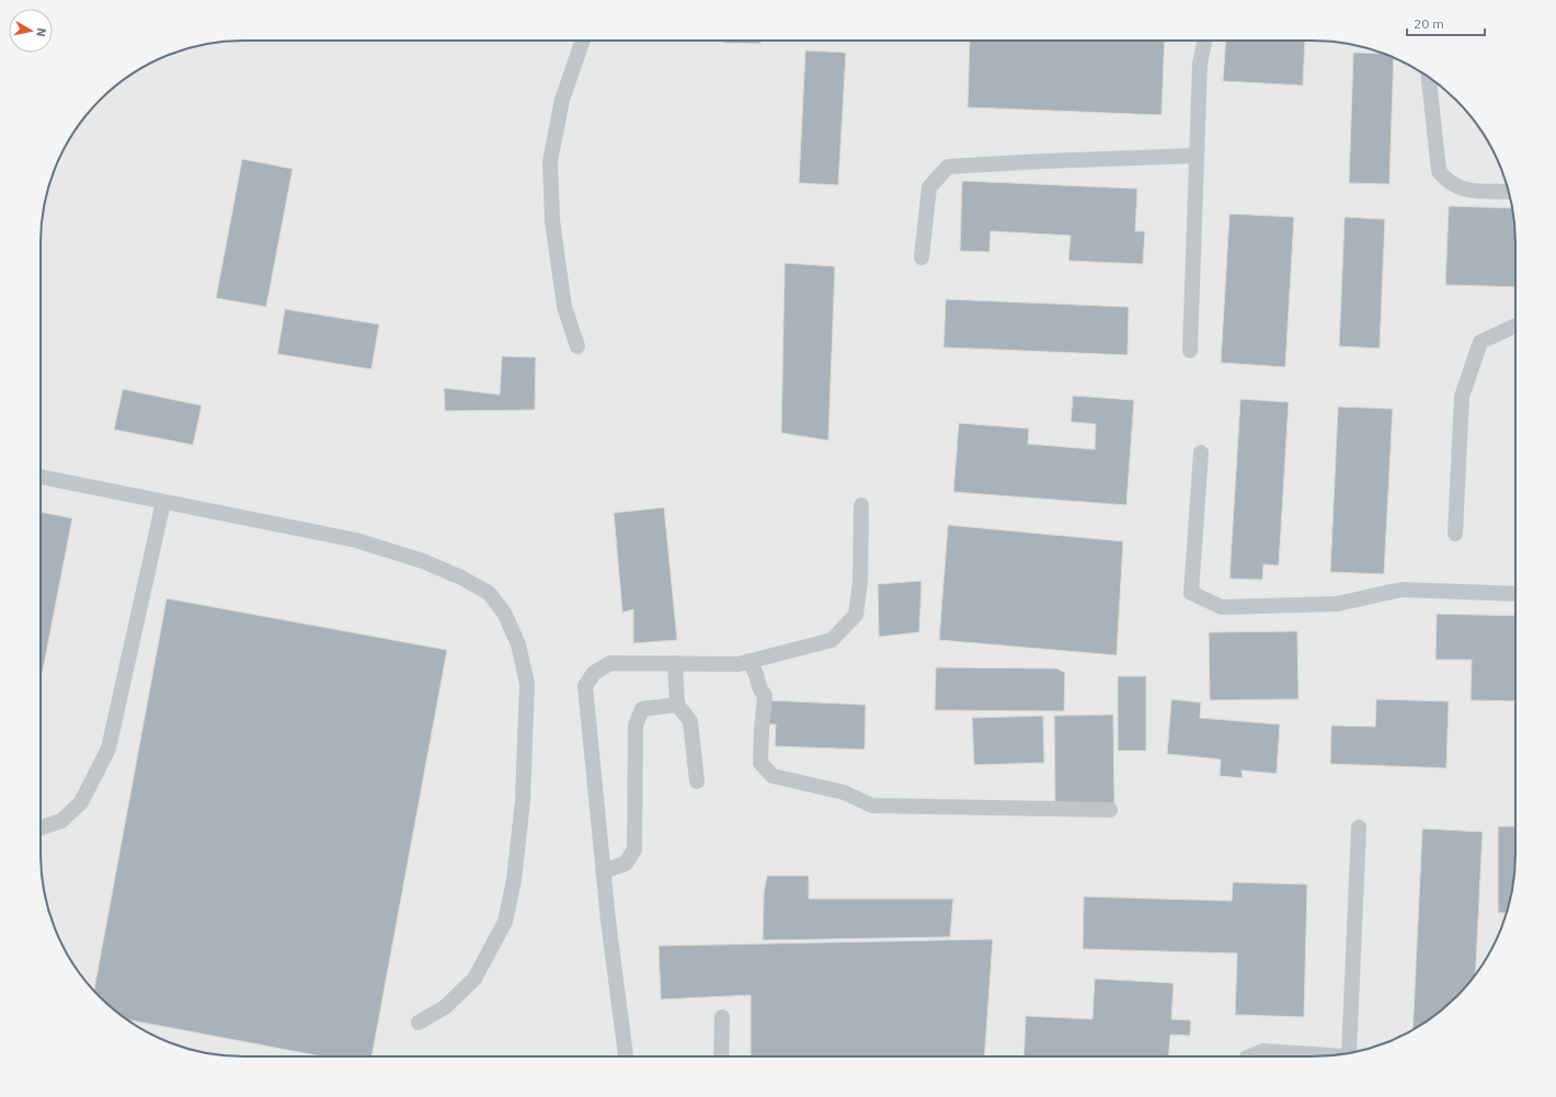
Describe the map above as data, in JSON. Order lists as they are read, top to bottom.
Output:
{
  "scale_bar": "20 m",
  "north": "right"
}
